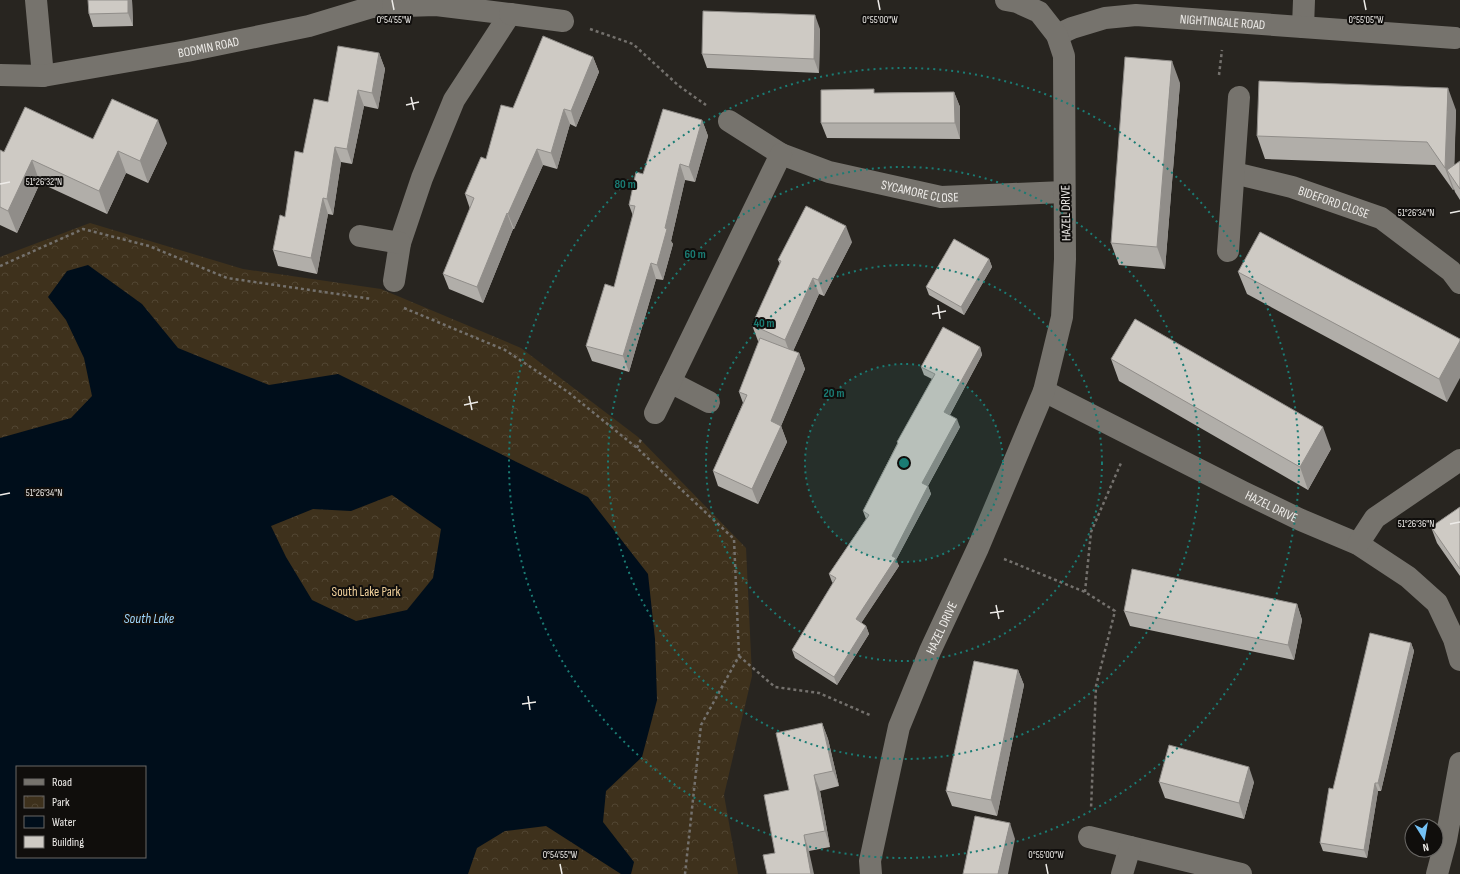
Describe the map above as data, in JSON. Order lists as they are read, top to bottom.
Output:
{
  "streets": {
    "street": [
      "NIGHTINGALE ROAD",
      "BODMIN ROAD",
      "SYCAMORE CLOSE",
      "BIDEFORD CLOSE",
      "HAZEL DRIVE"
    ]
  },
  "crossings": [
    ["NIGHTINGALE ROAD", "HAZEL DRIVE"],
    ["SYCAMORE CLOSE", "HAZEL DRIVE"]
  ],
  "water": ["South Lake"],
  "parks": ["South Lake Park"],
  "legend": [
    "Road",
    "Park",
    "Water",
    "Building"
  ],
  "north": "bottom",
  "coordinates": [
    "0°54'55\"W",
    "0°55'00\"W",
    "0°55'05\"W",
    "51°26'32\"N",
    "51°26'34\"N",
    "51°26'36\"N"
  ],
  "rings": [
    "80 m",
    "60 m",
    "40 m",
    "20 m"
  ]
}
